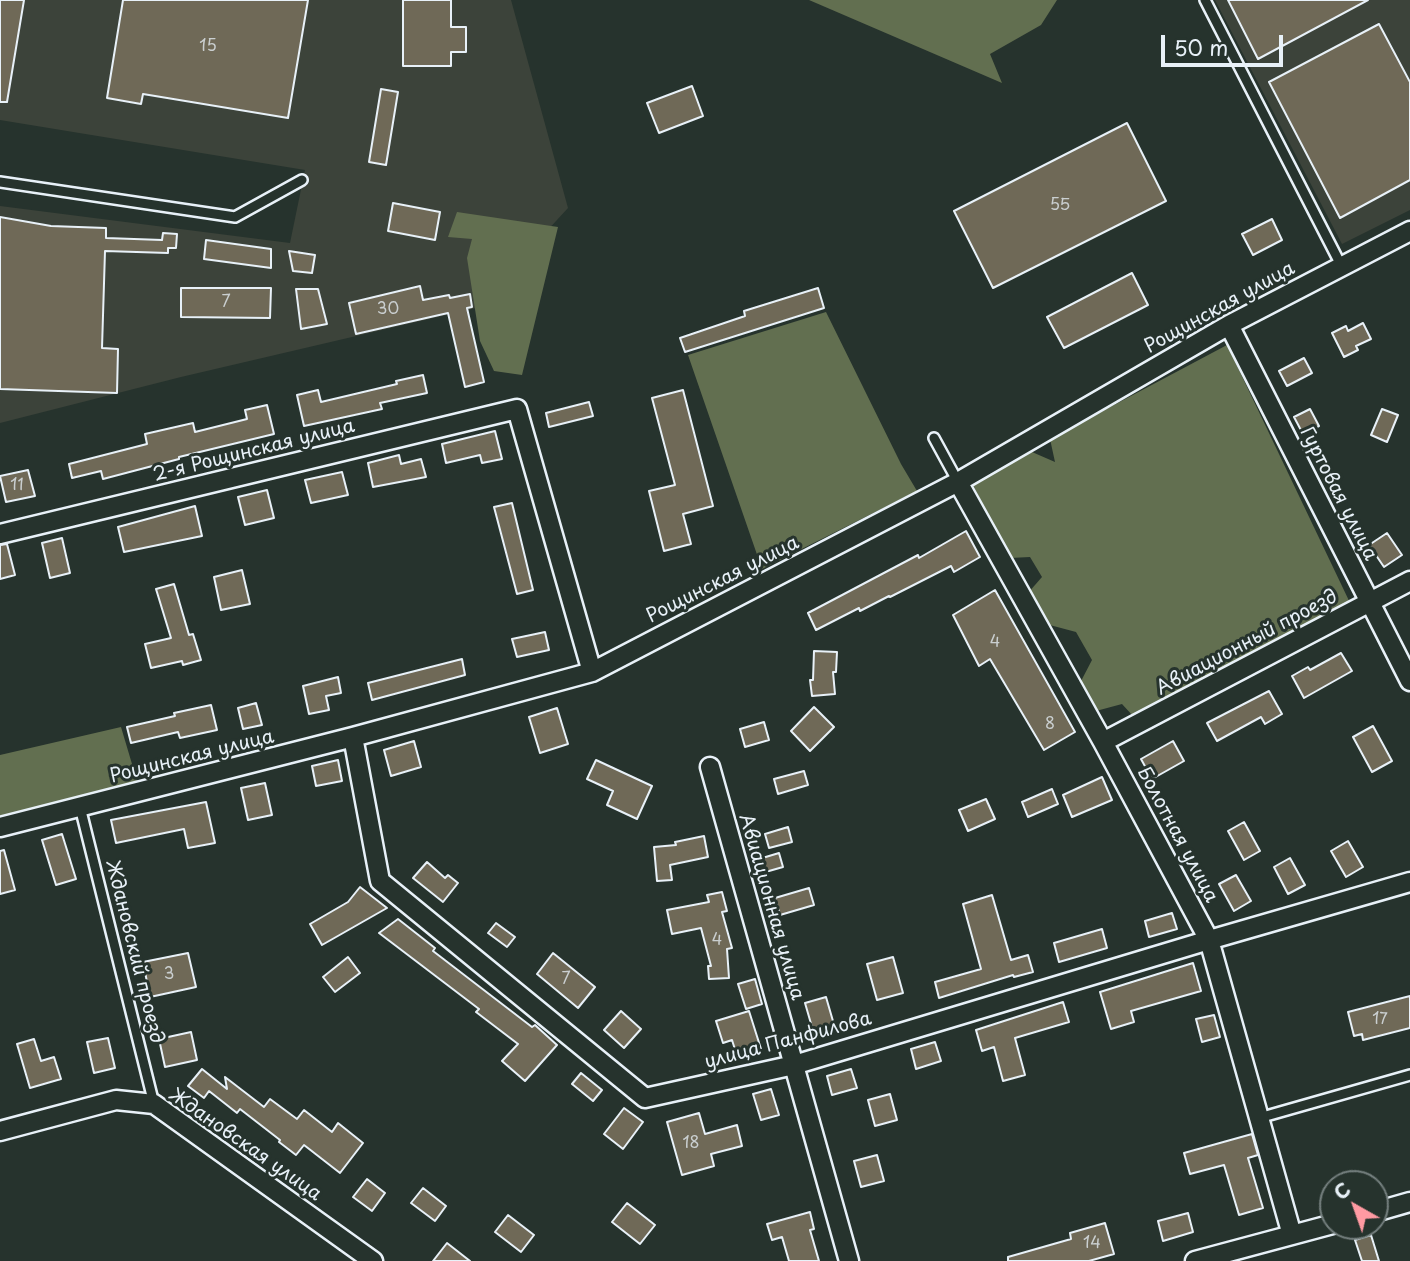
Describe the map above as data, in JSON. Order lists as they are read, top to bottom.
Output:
{
  "streets": {
    "street": [
      "Рощинская улица",
      "2-я Рощинская улица",
      "Гуртовая улица",
      "Авиационный проезд",
      "Болотная улица",
      "Авиационная улица",
      "улица Панфилова",
      "Ждановская улица"
    ],
    "lane": ["Ждановский проезд"]
  },
  "crossings": [
    ["Рощинская улица", "2-я Рощинская улица"],
    ["Рощинская улица", "Гуртовая улица"],
    ["Рощинская улица", "Болотная улица"],
    ["Рощинская улица", "Ждановский проезд"],
    ["Рощинская улица", "улица Панфилова"],
    ["Гуртовая улица", "Авиационный проезд"],
    ["Авиационный проезд", "Болотная улица"],
    ["Болотная улица", "улица Панфилова"],
    ["Авиационная улица", "улица Панфилова"],
    ["Ждановский проезд", "Ждановская улица"]
  ],
  "house_numbers": [
    "15",
    "55",
    "7",
    "30",
    "11",
    "4",
    "8",
    "4",
    "3",
    "7",
    "17",
    "18",
    "14"
  ],
  "scale_bar": "50 m",
  "north": "top left"
}
